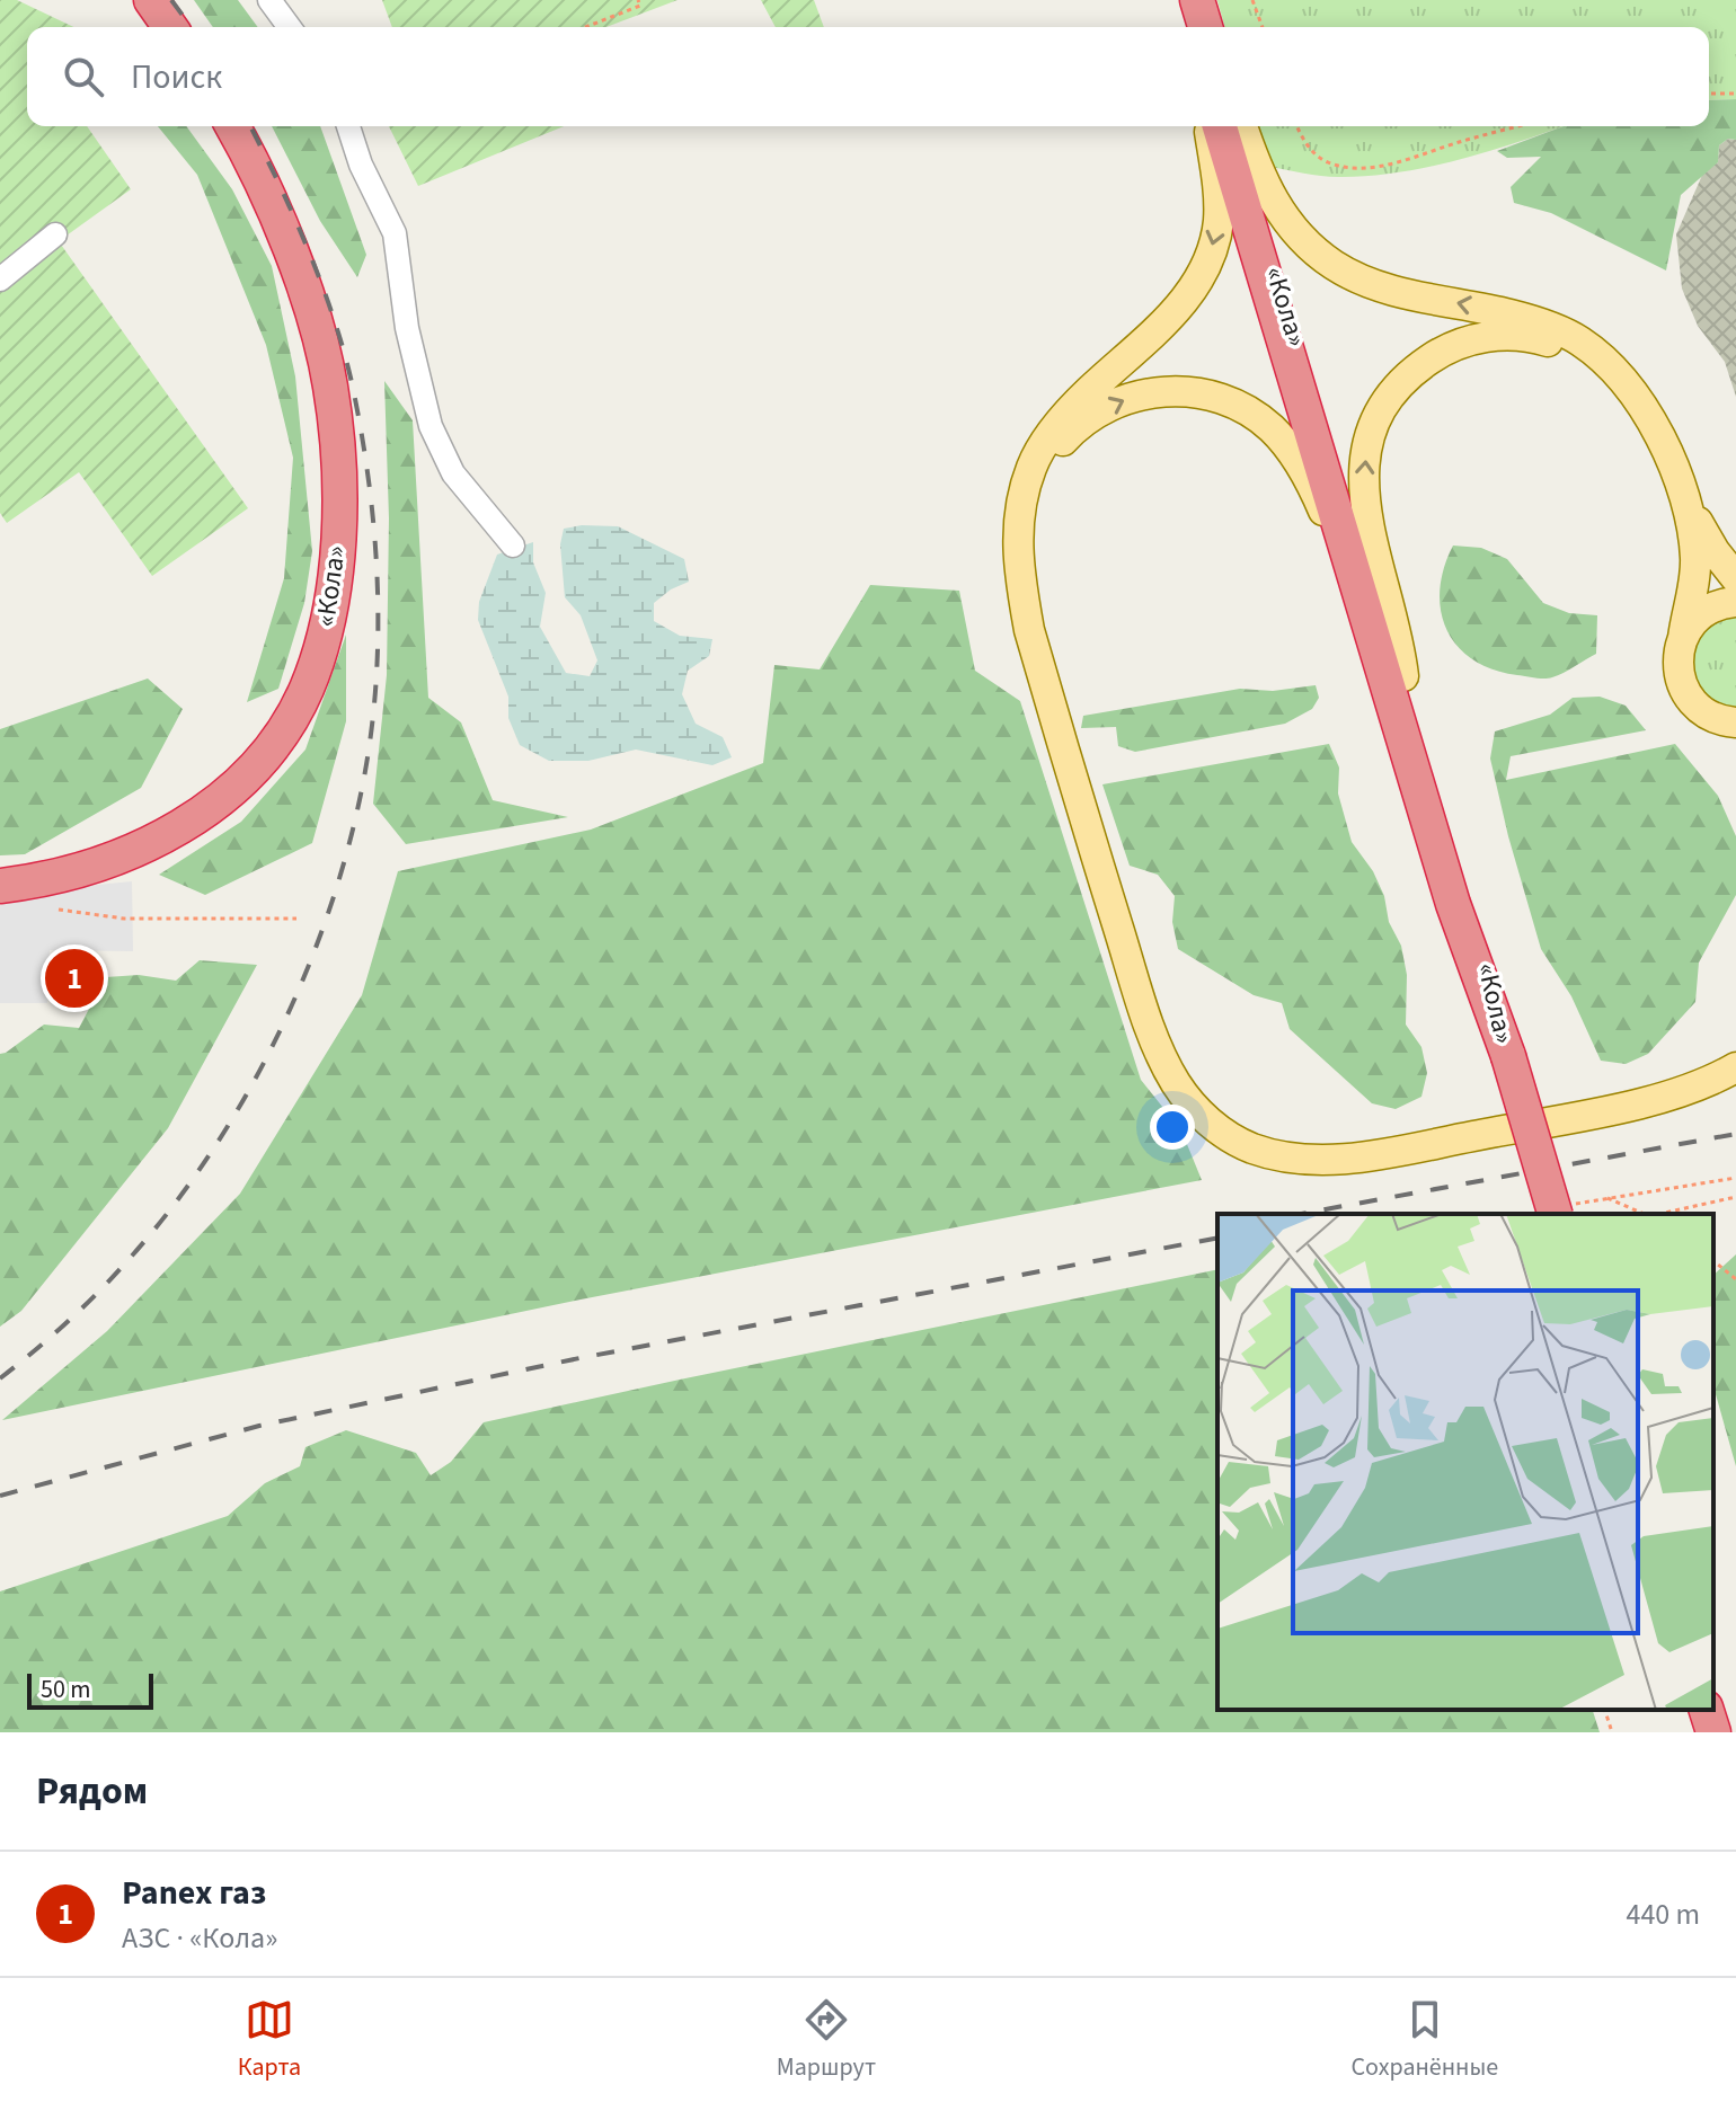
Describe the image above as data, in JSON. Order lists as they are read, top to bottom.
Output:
{
  "streets": {
    "highway": ["«Кола»"]
  },
  "scale_bar": "50 m",
  "page": {
    "search": "Поиск",
    "pins": "1",
    "scale": "50 m",
    "heading": "Рядом",
    "list": [
      {
        "mark": "1",
        "name": "Panex газ",
        "note": "АЗС · «Кола»",
        "value": "440 m"
      }
    ],
    "nav": ["Карта", "Маршрут", "Сохранённые"]
  }
}
